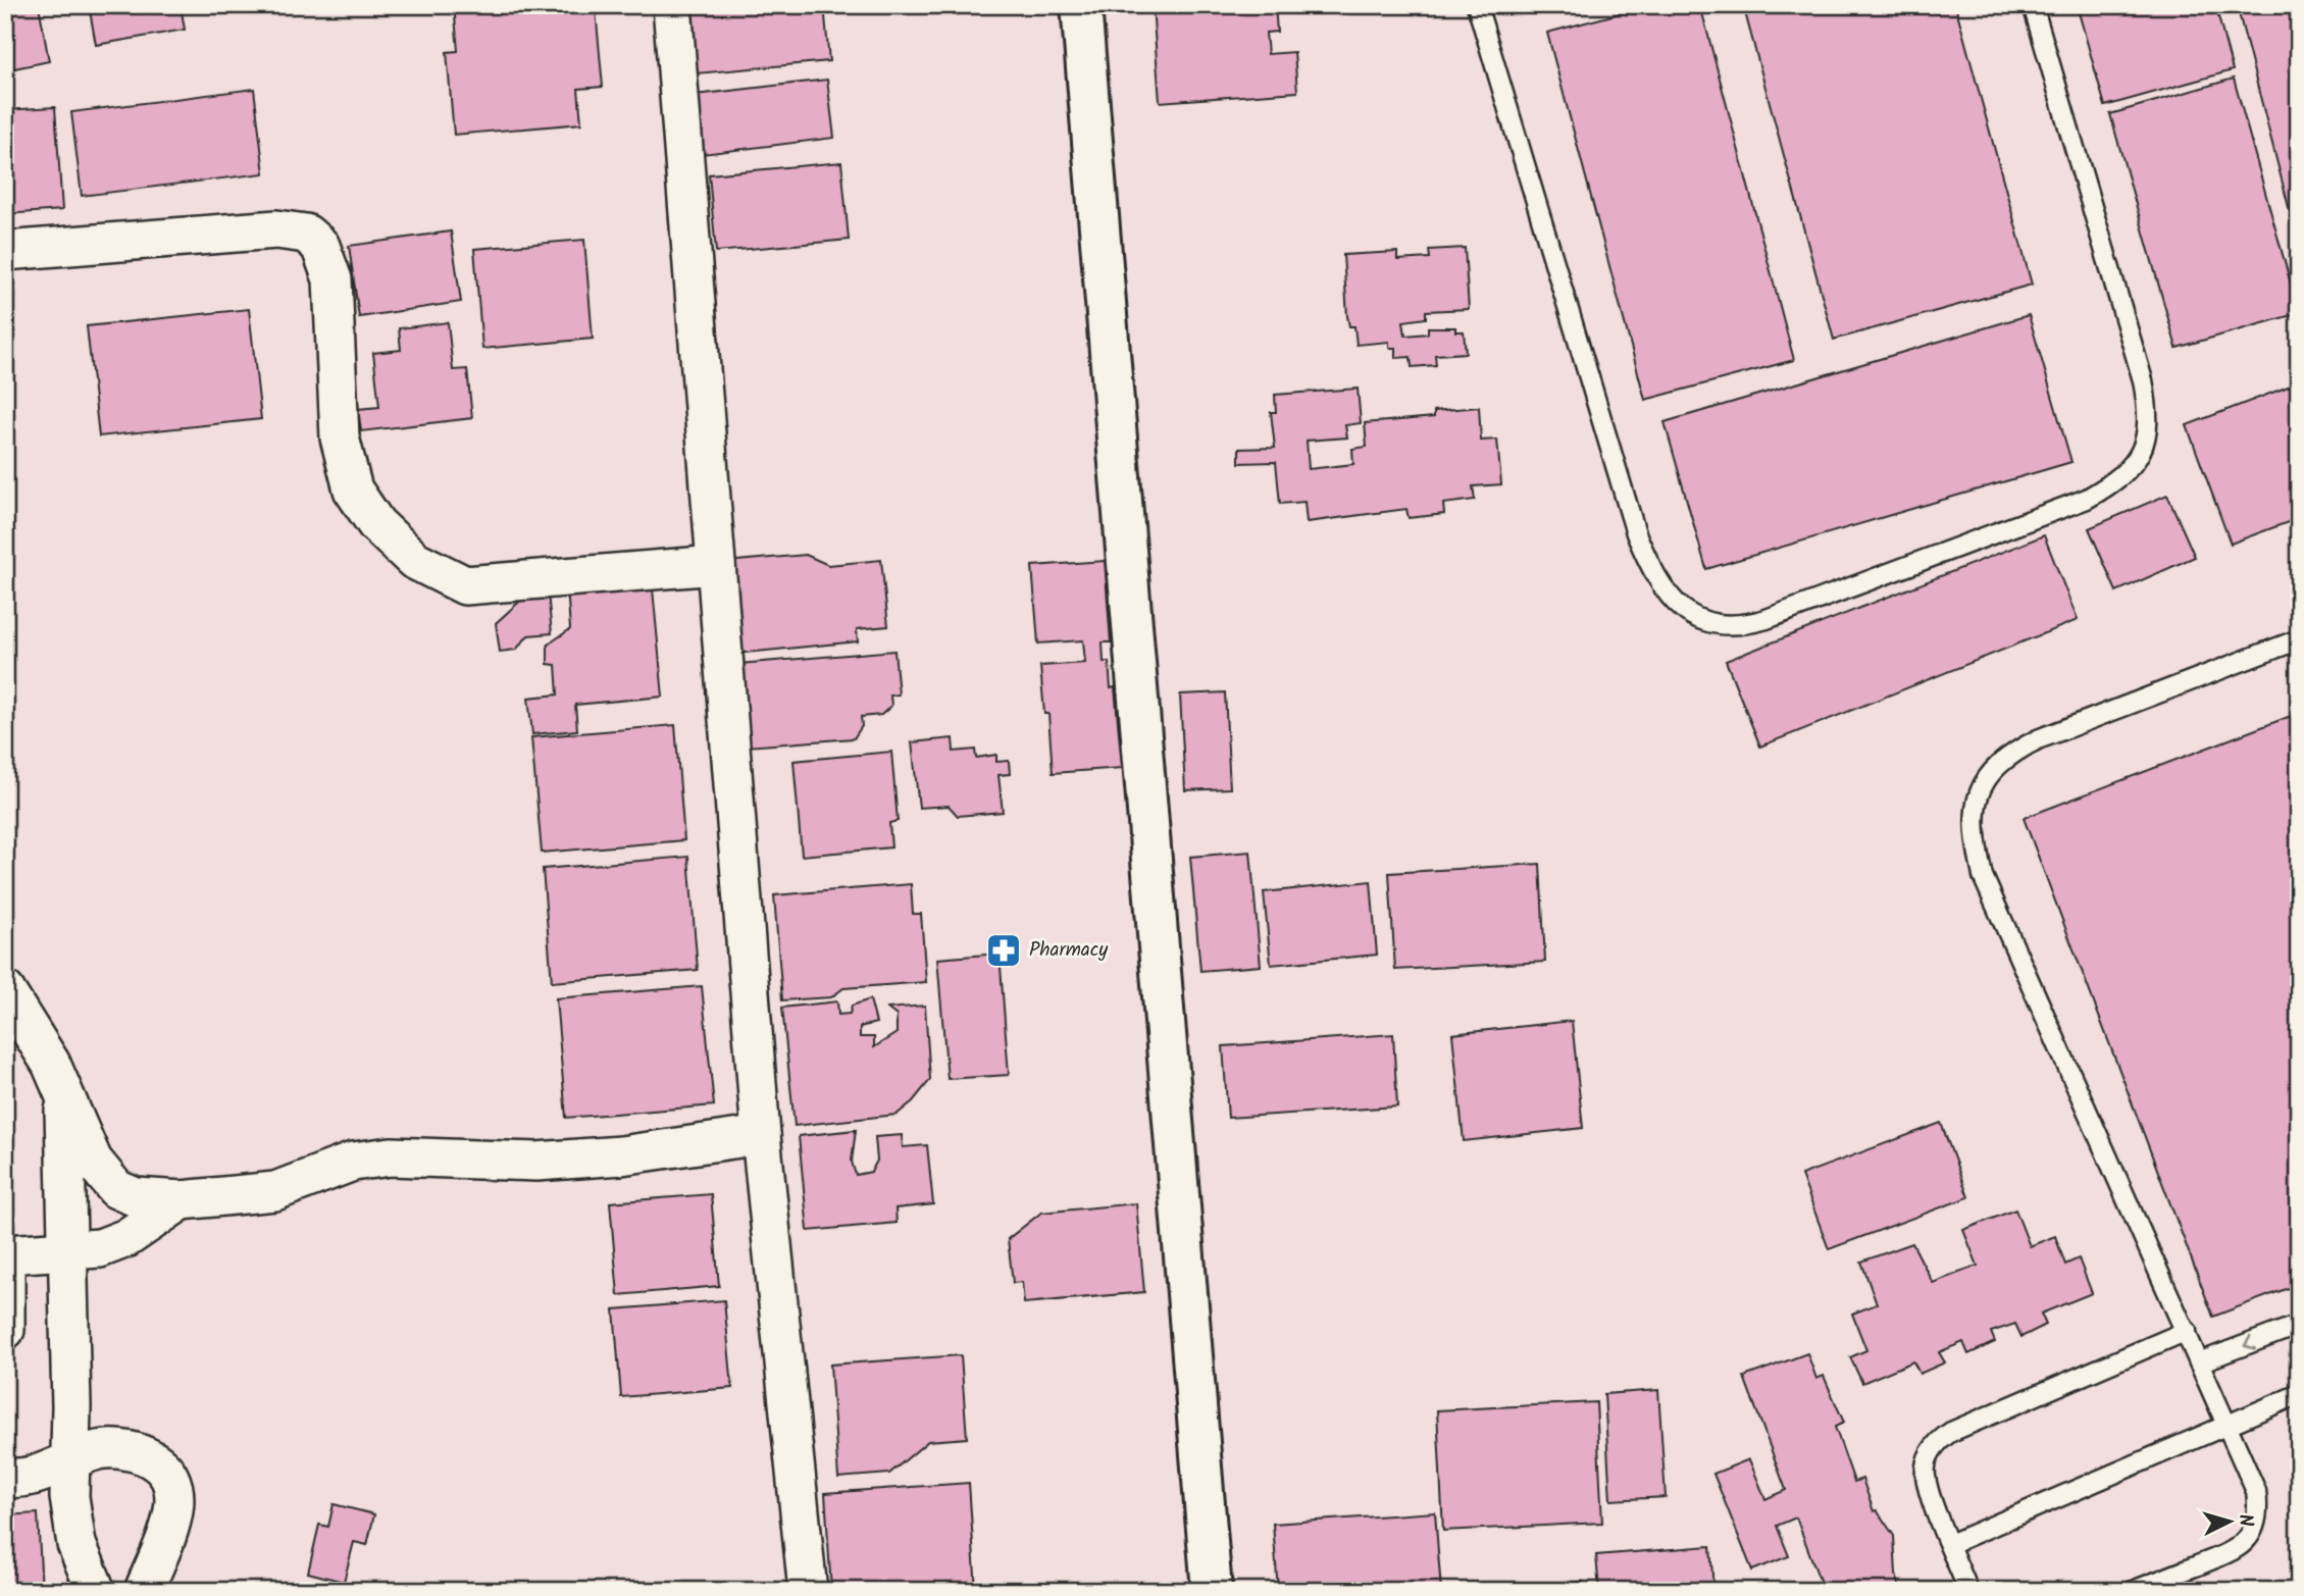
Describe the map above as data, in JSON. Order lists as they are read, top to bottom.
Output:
{
  "places": {
    "pharmacy": ["Pharmacy"]
  },
  "north": "right"
}
